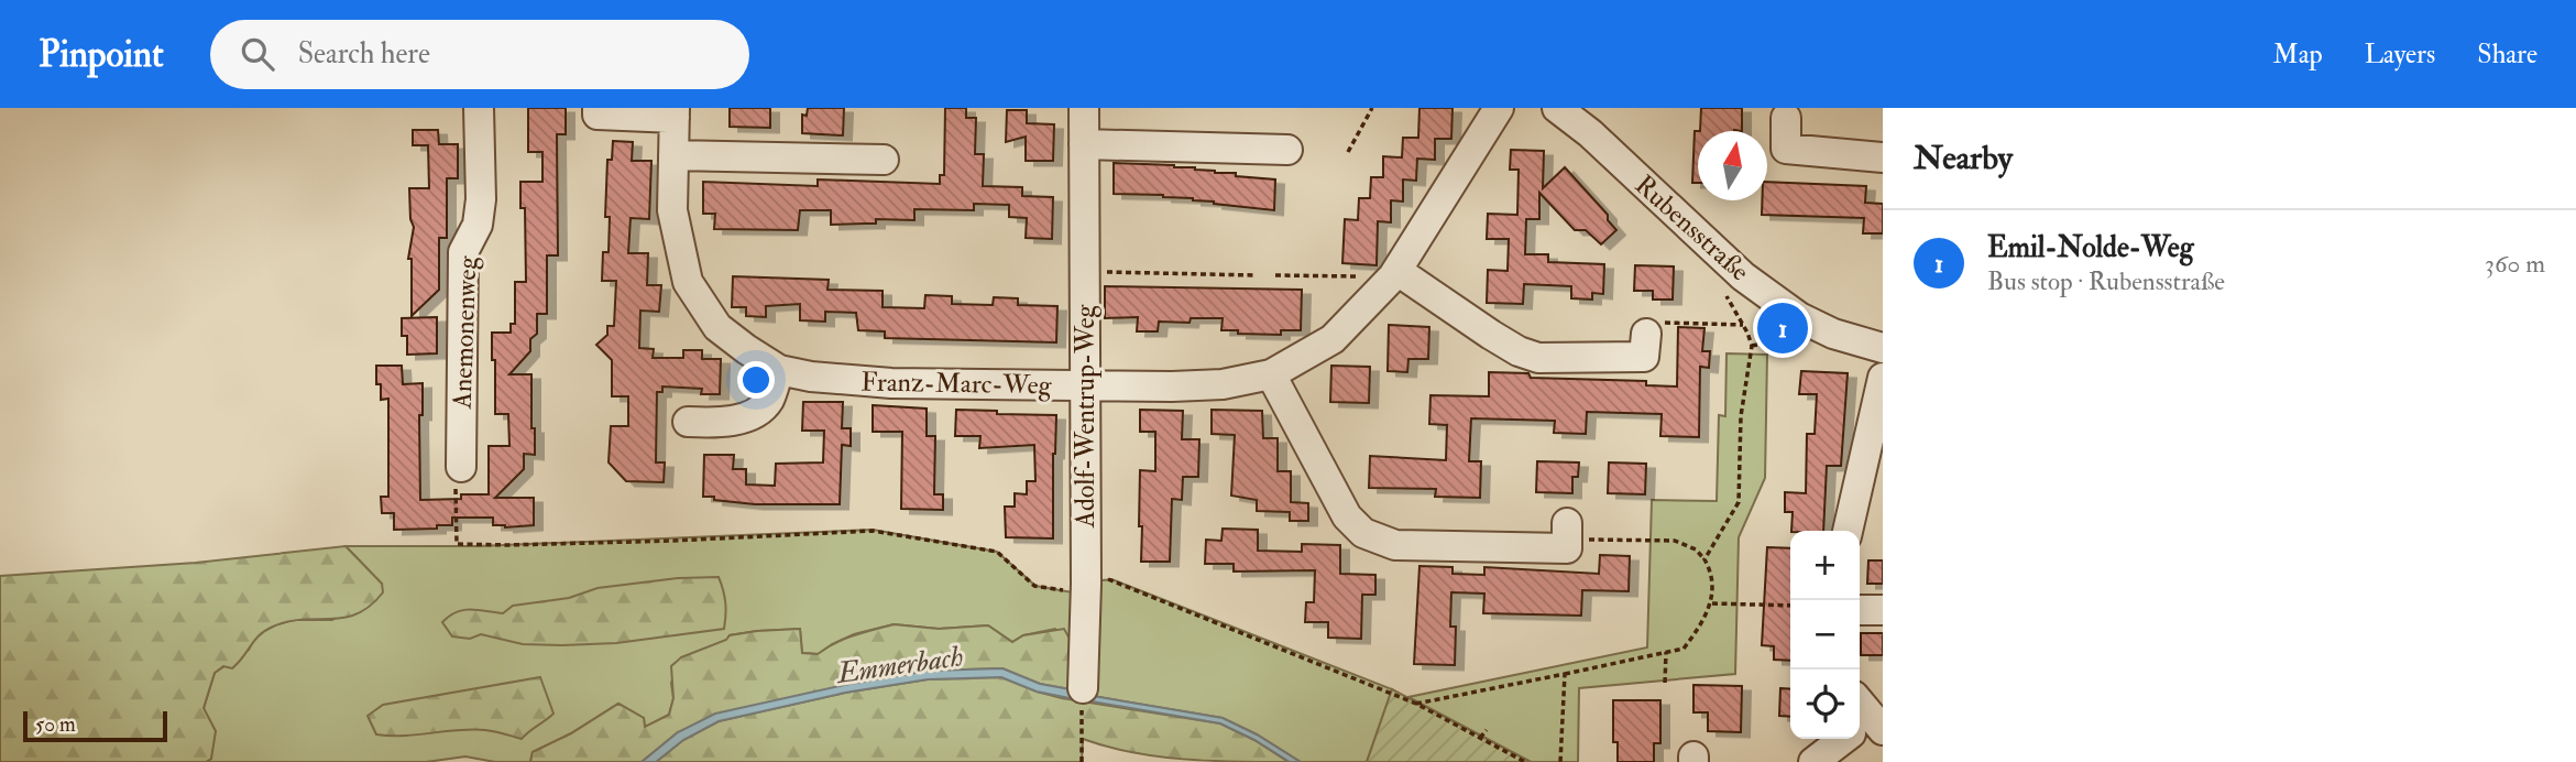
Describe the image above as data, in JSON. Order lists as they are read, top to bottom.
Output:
{
  "streets": {
    "street": [
      "Rubensstraße",
      "Anemonenweg",
      "Franz-Marc-Weg",
      "Adolf-Wentrup-Weg"
    ]
  },
  "crossings": [
    ["Franz-Marc-Weg", "Adolf-Wentrup-Weg"]
  ],
  "water": ["Emmerbach"],
  "scale_bar": "50 m",
  "north": "top",
  "page": {
    "header": "Pinpoint",
    "search": "Search here",
    "nav": ["Map", "Layers", "Share"],
    "heading": "Nearby",
    "list": [
      {
        "mark": "1",
        "name": "Emil-Nolde-Weg",
        "note": "Bus stop · Rubensstraße",
        "value": "360 m"
      }
    ],
    "pins": "1",
    "map_buttons": ["+", "−"],
    "scale": "50 m"
  }
}
